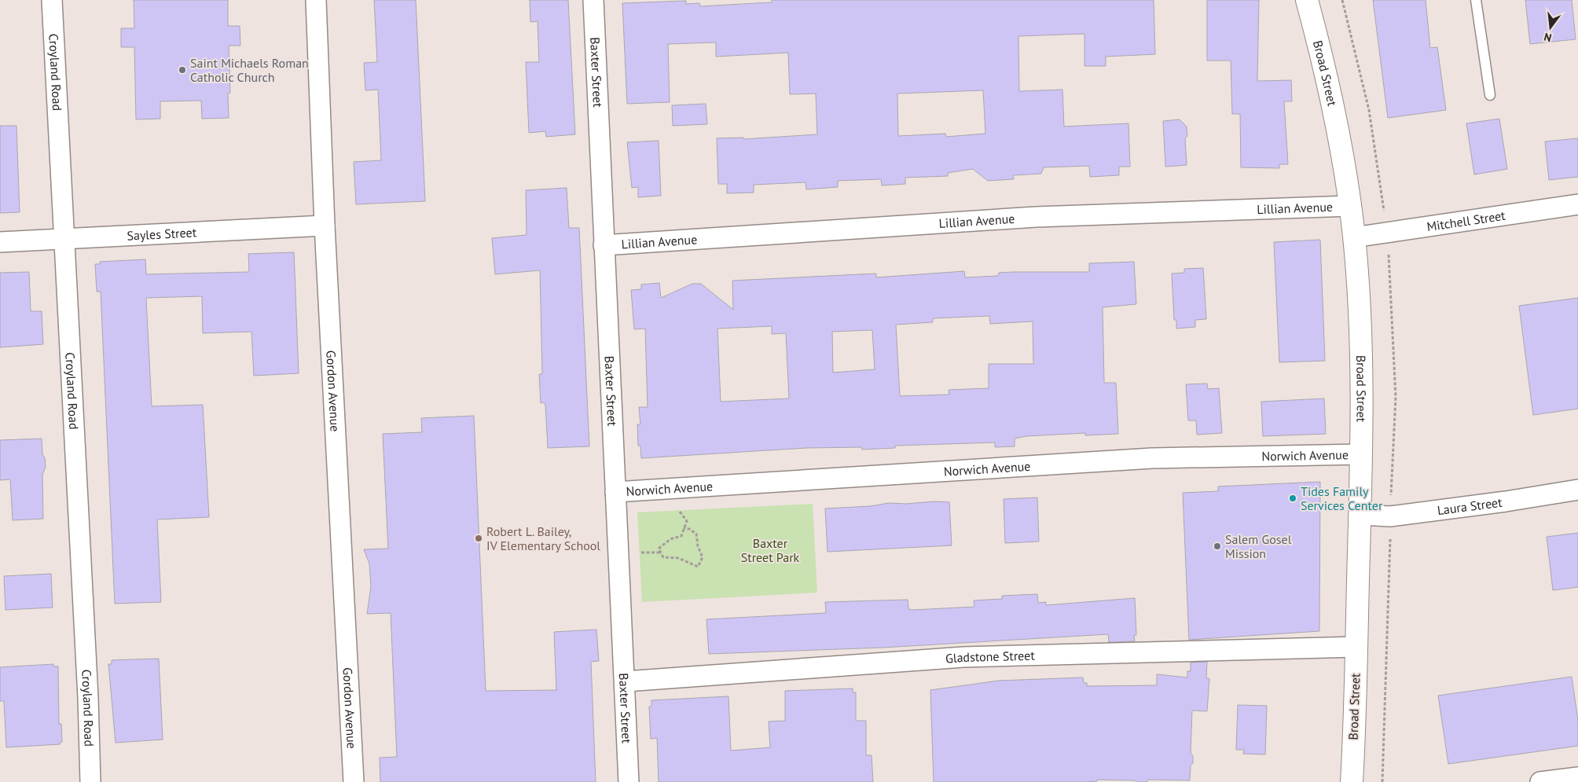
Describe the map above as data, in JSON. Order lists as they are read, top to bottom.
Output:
{
  "streets": {
    "main road": ["Broad Street"],
    "street": [
      "Croyland Road",
      "Baxter Street",
      "Lillian Avenue",
      "Mitchell Street",
      "Sayles Street",
      "Gordon Avenue",
      "Norwich Avenue",
      "Laura Street",
      "Gladstone Street"
    ]
  },
  "crossings": [
    ["Croyland Road", "Sayles Street"],
    ["Baxter Street", "Lillian Avenue"],
    ["Baxter Street", "Norwich Avenue"],
    ["Baxter Street", "Gladstone Street"],
    ["Broad Street", "Lillian Avenue"],
    ["Broad Street", "Mitchell Street"],
    ["Broad Street", "Norwich Avenue"],
    ["Broad Street", "Laura Street"],
    ["Broad Street", "Gladstone Street"],
    ["Sayles Street", "Gordon Avenue"]
  ],
  "parks": ["Baxter Street Park"],
  "places": [
    "Saint Michaels Roman Catholic Church",
    "Tides Family Services Center",
    "Robert L. Bailey, IV Elementary School",
    "Salem Gosel Mission"
  ],
  "north": "bottom"
}
